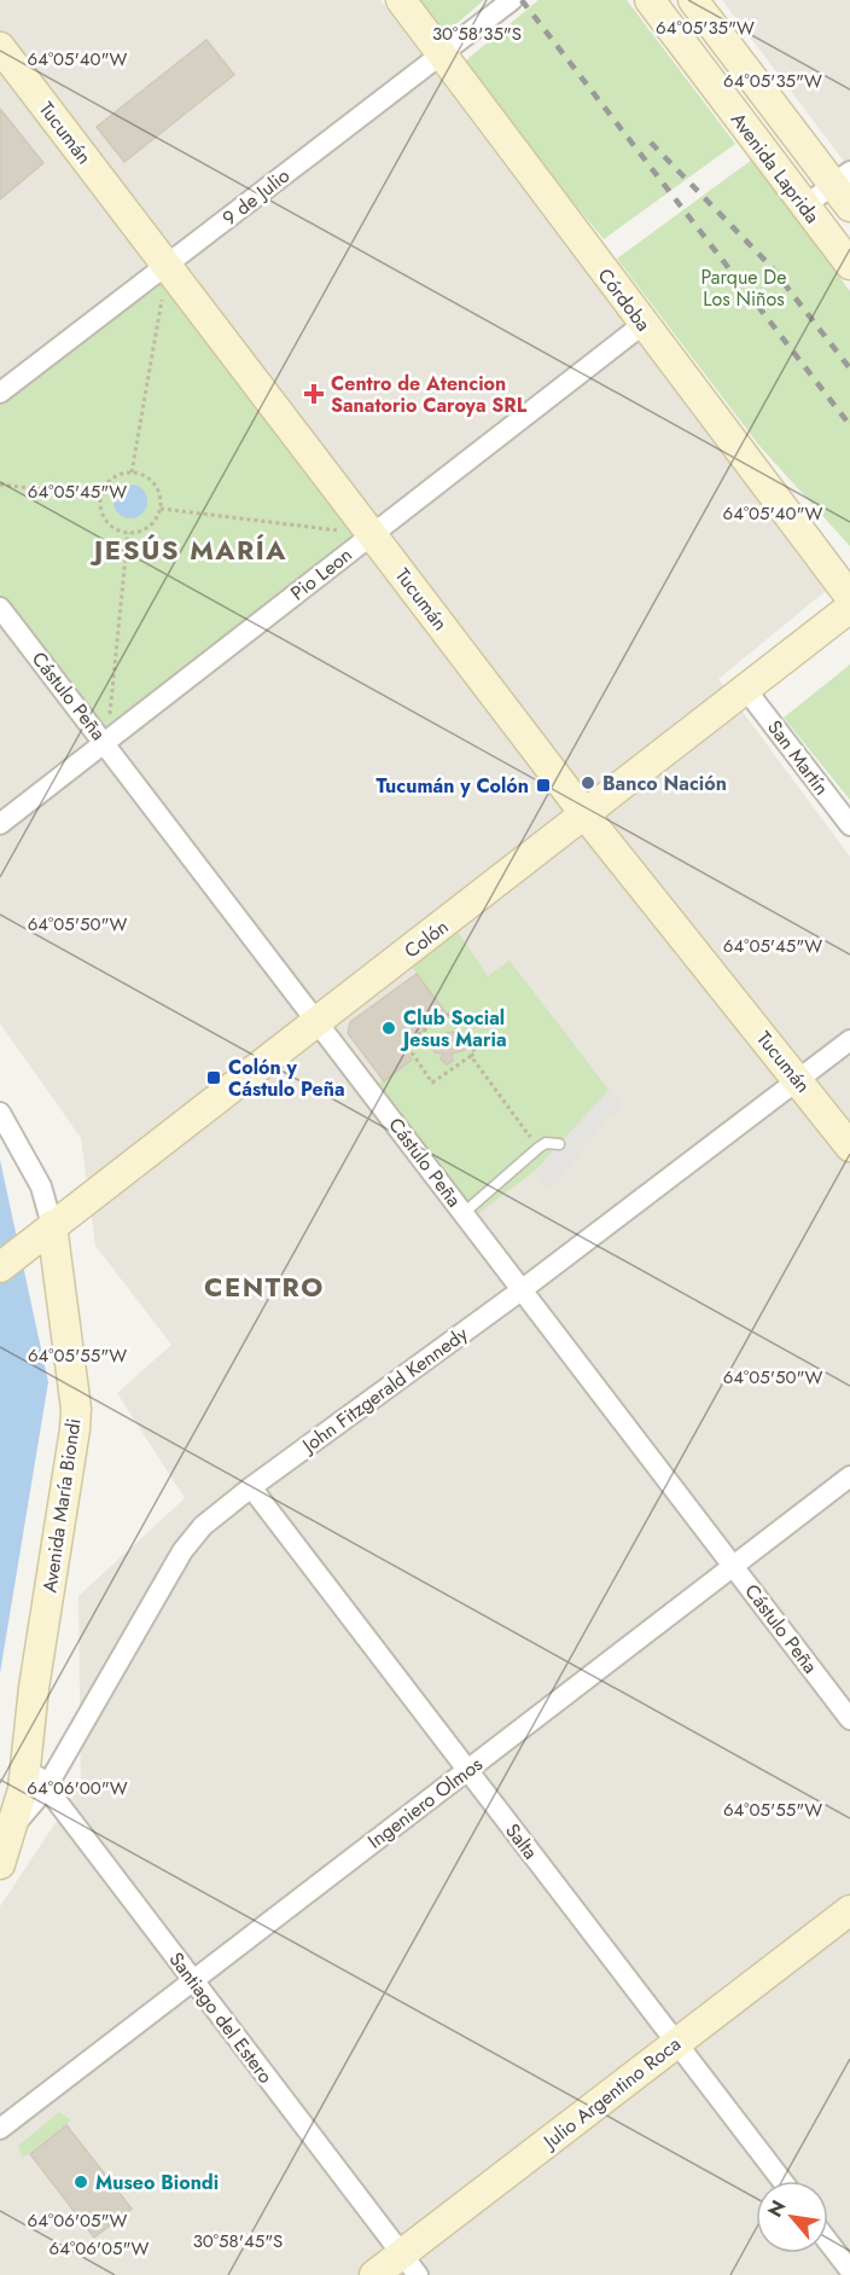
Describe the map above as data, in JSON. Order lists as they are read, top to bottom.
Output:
{
  "streets": {
    "street": [
      "Tucumán",
      "Avenida Laprida",
      "9 de Julio",
      "Córdoba",
      "Pio Leon",
      "Cástulo Peña",
      "San Martín",
      "Colón",
      "John Fitzgerald Kennedy",
      "Avenida María Biondi",
      "Ingeniero Olmos",
      "Salta",
      "Santiago del Estero",
      "Julio Argentino Roca"
    ]
  },
  "crossings": [
    ["Tucumán", "9 de Julio"],
    ["Tucumán", "Pio Leon"],
    ["Tucumán", "Colón"],
    ["Tucumán", "John Fitzgerald Kennedy"],
    ["9 de Julio", "Córdoba"],
    ["Córdoba", "Pio Leon"],
    ["Pio Leon", "Cástulo Peña"],
    ["Cástulo Peña", "Colón"],
    ["Cástulo Peña", "John Fitzgerald Kennedy"],
    ["Cástulo Peña", "Ingeniero Olmos"],
    ["San Martín", "Colón"],
    ["Colón", "Avenida María Biondi"],
    ["John Fitzgerald Kennedy", "Avenida María Biondi"],
    ["John Fitzgerald Kennedy", "Salta"],
    ["John Fitzgerald Kennedy", "Santiago del Estero"],
    ["Avenida María Biondi", "Santiago del Estero"],
    ["Ingeniero Olmos", "Salta"],
    ["Ingeniero Olmos", "Santiago del Estero"],
    ["Salta", "Julio Argentino Roca"],
    ["Santiago del Estero", "Julio Argentino Roca"]
  ],
  "districts": ["JESÚS MARÍA", "CENTRO"],
  "parks": ["Parque De Los Niños"],
  "places": {
    "health": ["Centro de Atencion Sanatorio Caroya SRL"],
    "other": ["Banco Nación", "Club Social Jesus Maria", "Museo Biondi"],
    "transit": ["Tucumán y Colón", "Colón y Cástulo Peña"]
  },
  "north": "top left",
  "coordinates": [
    "64°05'35\"W",
    "30°58'35\"S",
    "64°05'40\"W",
    "64°05'45\"W",
    "64°05'50\"W",
    "64°05'55\"W",
    "64°06'00\"W",
    "64°06'05\"W",
    "30°58'45\"S"
  ]
}
